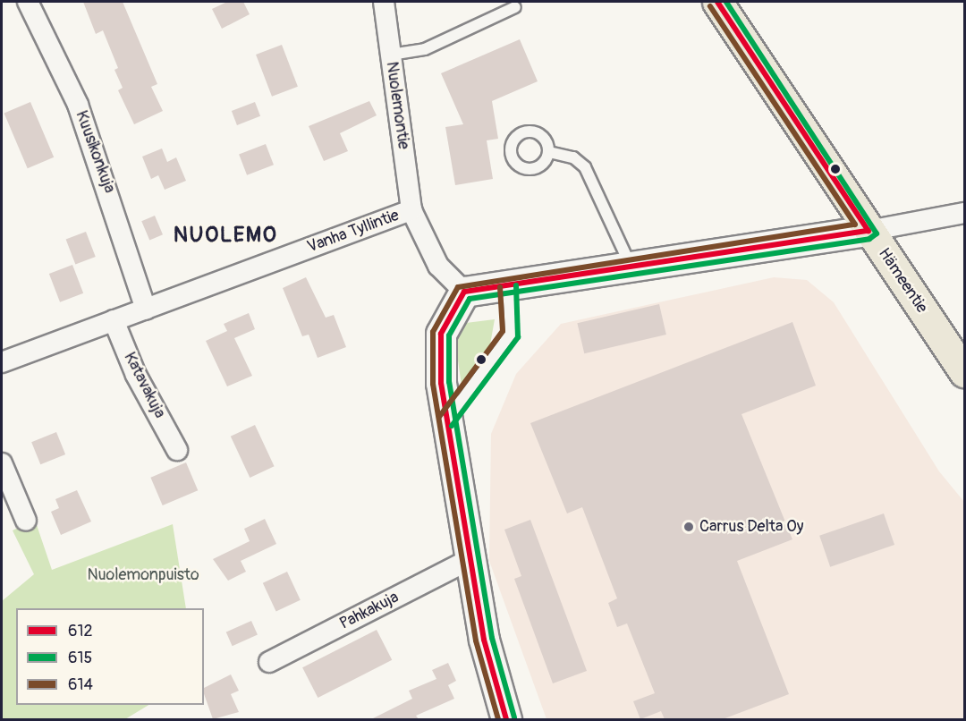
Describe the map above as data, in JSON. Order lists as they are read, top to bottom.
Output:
{
  "streets": {
    "highway": ["Hämeentie"],
    "street": [
      "Nuolemontie",
      "Kuusikonkuja",
      "Vanha Tyllintie",
      "Katavakuja",
      "Pahkakuja"
    ]
  },
  "crossings": [
    ["Nuolemontie", "Vanha Tyllintie"],
    ["Kuusikonkuja", "Vanha Tyllintie"],
    ["Vanha Tyllintie", "Katavakuja"]
  ],
  "districts": ["NUOLEMO"],
  "parks": ["Nuolemonpuisto"],
  "places": ["Carrus Delta Oy"],
  "lines": ["transit line 612", "transit line 615", "transit line 614"],
  "legend": ["612", "615", "614"]
}
